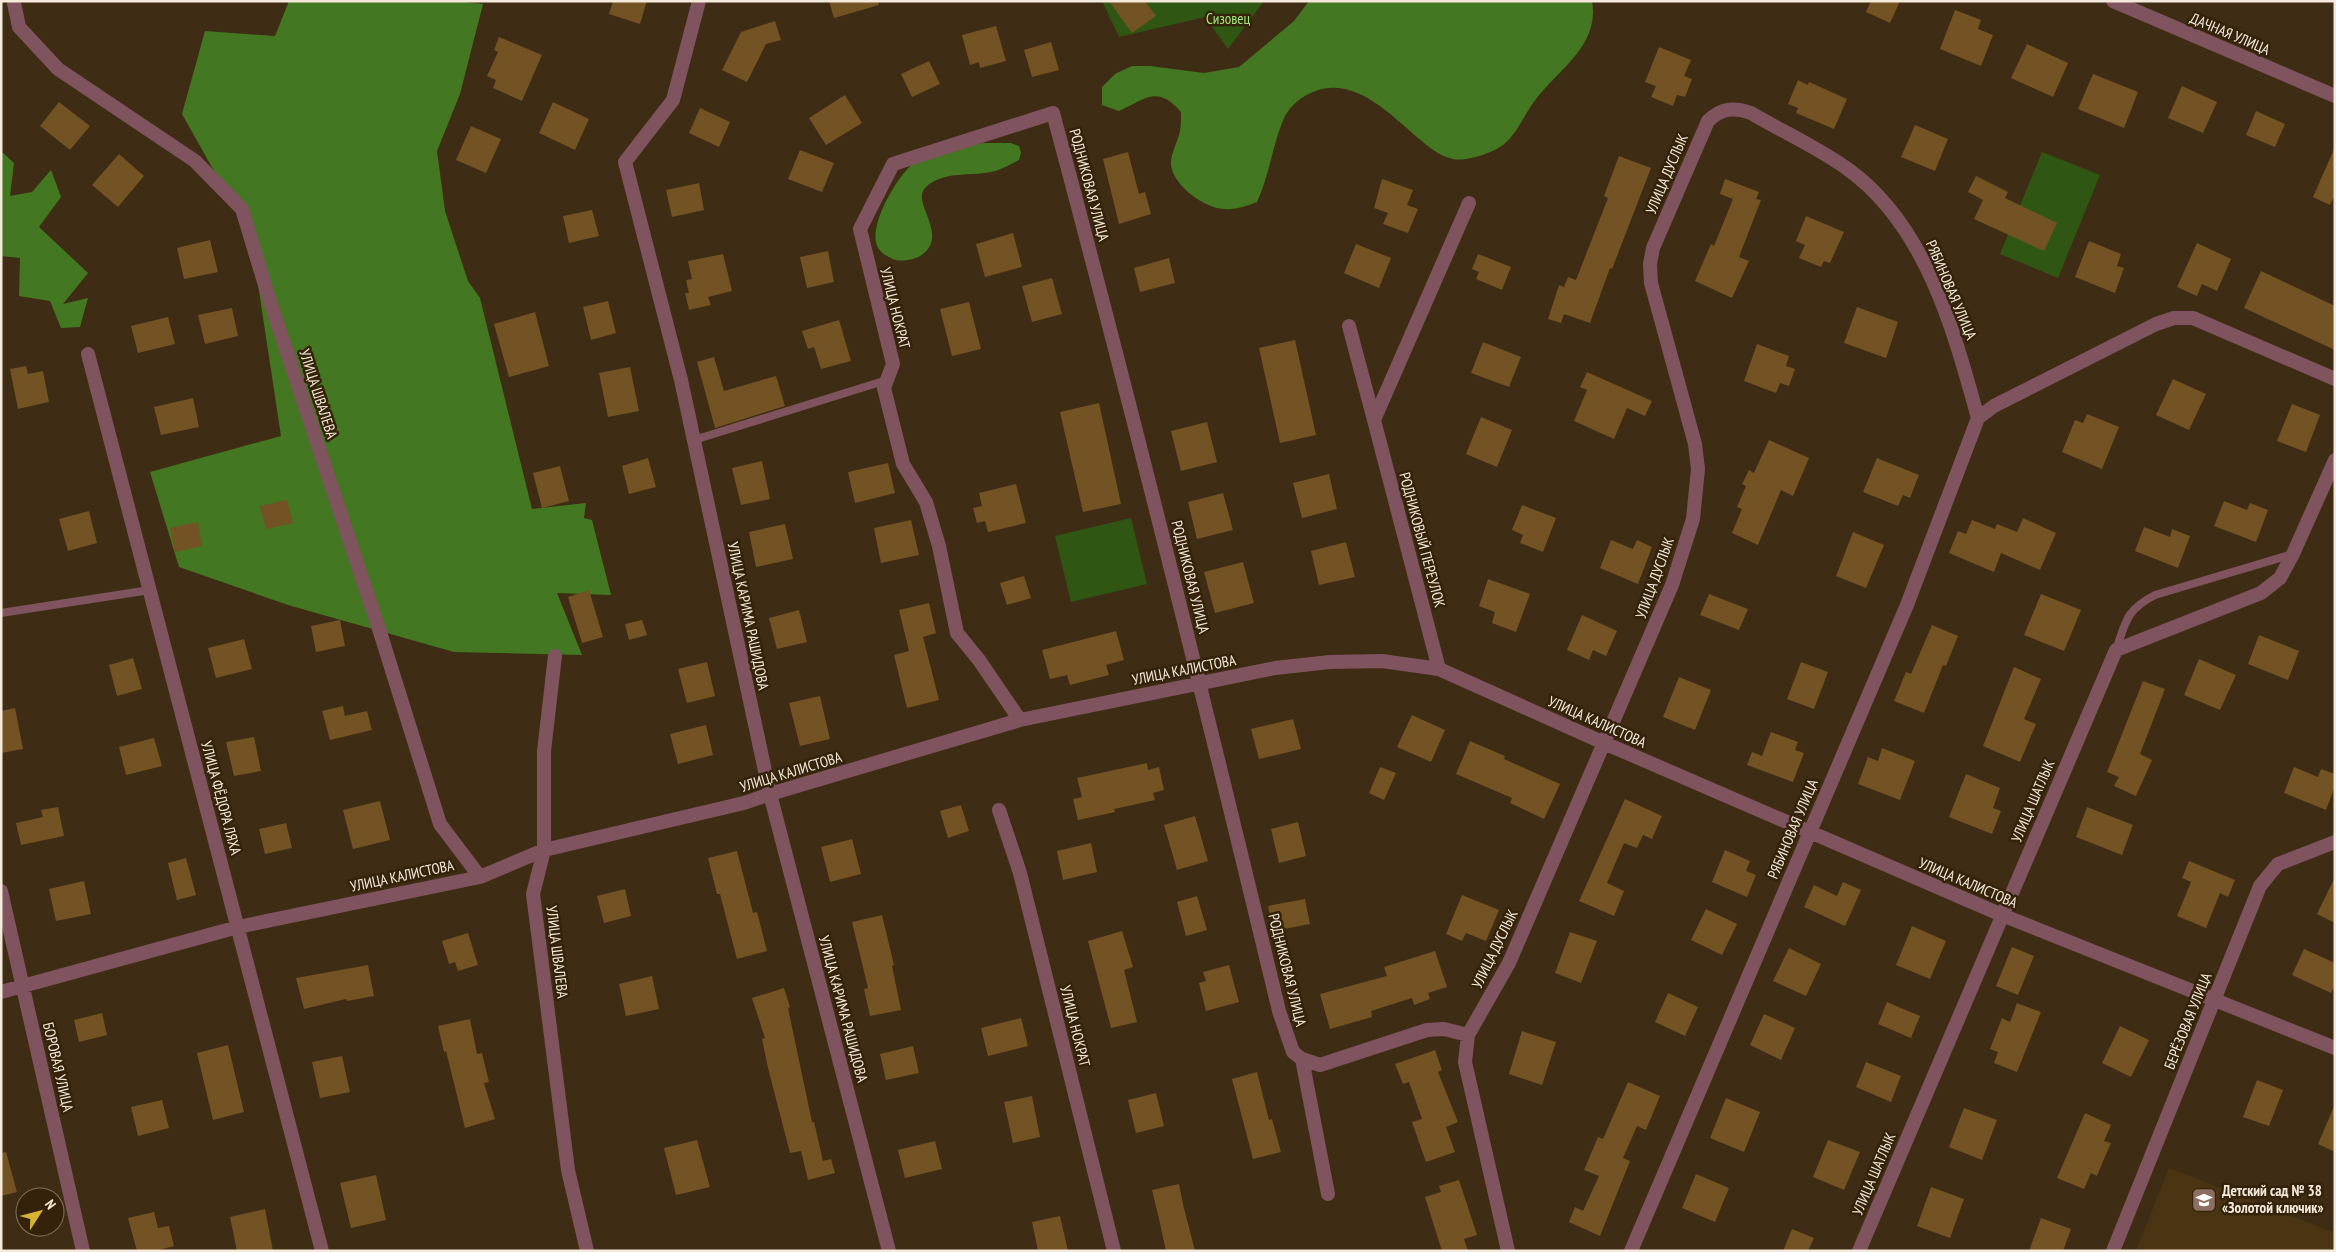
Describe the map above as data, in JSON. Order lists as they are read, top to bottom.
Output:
{
  "streets": {
    "street": [
      "ДАЧНАЯ УЛИЦА",
      "УЛИЦА ДУСЛЫК",
      "РОДНИКОВАЯ УЛИЦА",
      "РЯБИНОВАЯ УЛИЦА",
      "УЛИЦА НОКРАТ",
      "УЛИЦА ШВАЛЕВА",
      "РОДНИКОВЫЙ ПЕРЕУЛОК",
      "УЛИЦА КАРИМА РАШИДОВА",
      "УЛИЦА КАЛИСТОВА",
      "УЛИЦА ФЁДОРА ЛЯХА",
      "УЛИЦА ШАТЛЫК",
      "БЕРЁЗОВАЯ УЛИЦА",
      "БОРОВАЯ УЛИЦА"
    ]
  },
  "crossings": [
    ["УЛИЦА ДУСЛЫК", "РЯБИНОВАЯ УЛИЦА"],
    ["УЛИЦА ДУСЛЫК", "УЛИЦА КАЛИСТОВА"],
    ["РОДНИКОВАЯ УЛИЦА", "УЛИЦА НОКРАТ"],
    ["РОДНИКОВАЯ УЛИЦА", "УЛИЦА КАЛИСТОВА"],
    ["РЯБИНОВАЯ УЛИЦА", "УЛИЦА КАЛИСТОВА"],
    ["УЛИЦА НОКРАТ", "УЛИЦА КАЛИСТОВА"],
    ["УЛИЦА ШВАЛЕВА", "УЛИЦА КАЛИСТОВА"],
    ["РОДНИКОВЫЙ ПЕРЕУЛОК", "УЛИЦА КАЛИСТОВА"],
    ["УЛИЦА КАРИМА РАШИДОВА", "УЛИЦА КАЛИСТОВА"],
    ["УЛИЦА КАЛИСТОВА", "УЛИЦА ФЁДОРА ЛЯХА"],
    ["УЛИЦА КАЛИСТОВА", "УЛИЦА ШАТЛЫК"],
    ["УЛИЦА КАЛИСТОВА", "БЕРЁЗОВАЯ УЛИЦА"],
    ["УЛИЦА КАЛИСТОВА", "БОРОВАЯ УЛИЦА"]
  ],
  "parks": ["Сизовец"],
  "places": {
    "school or university": ["Детский сад № 38 «Золотой ключик»"]
  },
  "north": "top right"
}
